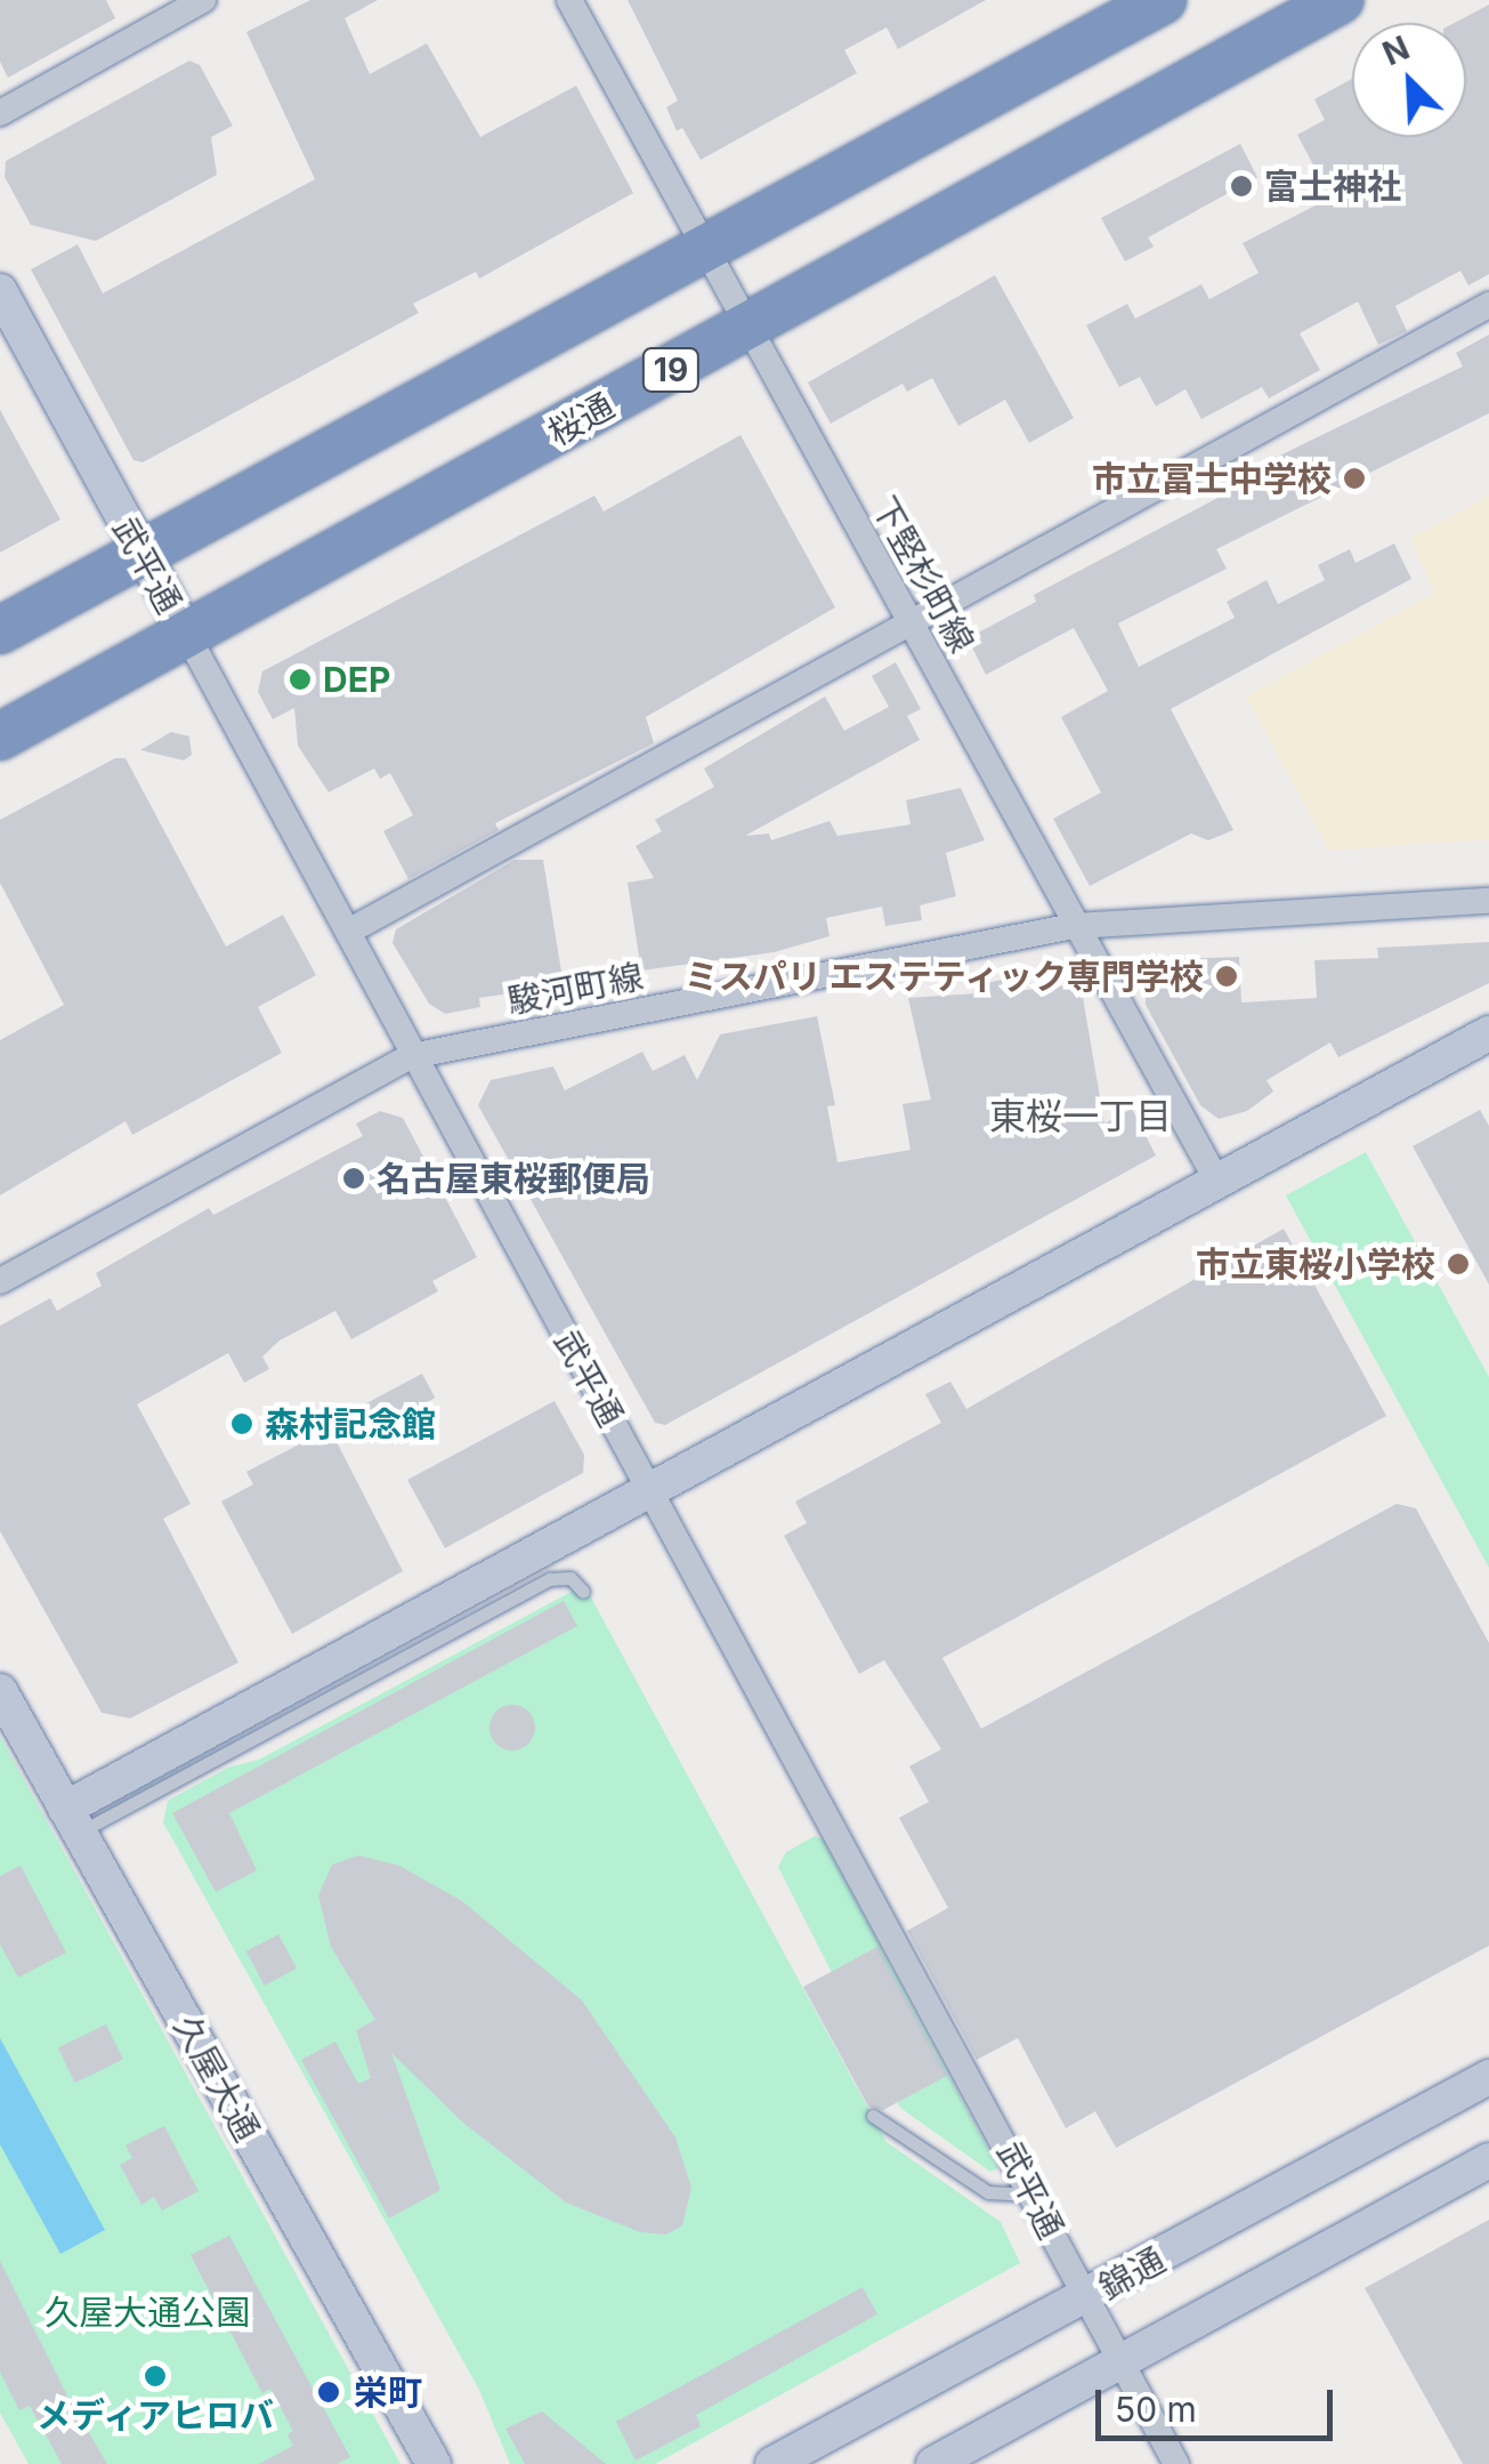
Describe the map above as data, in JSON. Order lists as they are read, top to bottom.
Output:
{
  "streets": {
    "highway": ["19", "桜通"],
    "street": [
      "武平通",
      "下竪杉町線",
      "駿河町線",
      "久屋大通",
      "錦通"
    ]
  },
  "crossings": [
    ["桜通", "武平通"],
    ["桜通", "下竪杉町線"],
    ["武平通", "駿河町線"],
    ["武平通", "錦通"],
    ["下竪杉町線", "駿河町線"]
  ],
  "districts": ["東桜一丁目"],
  "parks": ["久屋大通公園"],
  "places": [
    "富士神社",
    "市立冨士中学校",
    "DEP",
    "ミスパリ エステティック専門学校",
    "名古屋東桜郵便局",
    "市立東桜小学校",
    "森村記念館",
    "メディアヒロバ",
    "栄町"
  ],
  "scale_bar": "50 m",
  "north": "top left"
}
